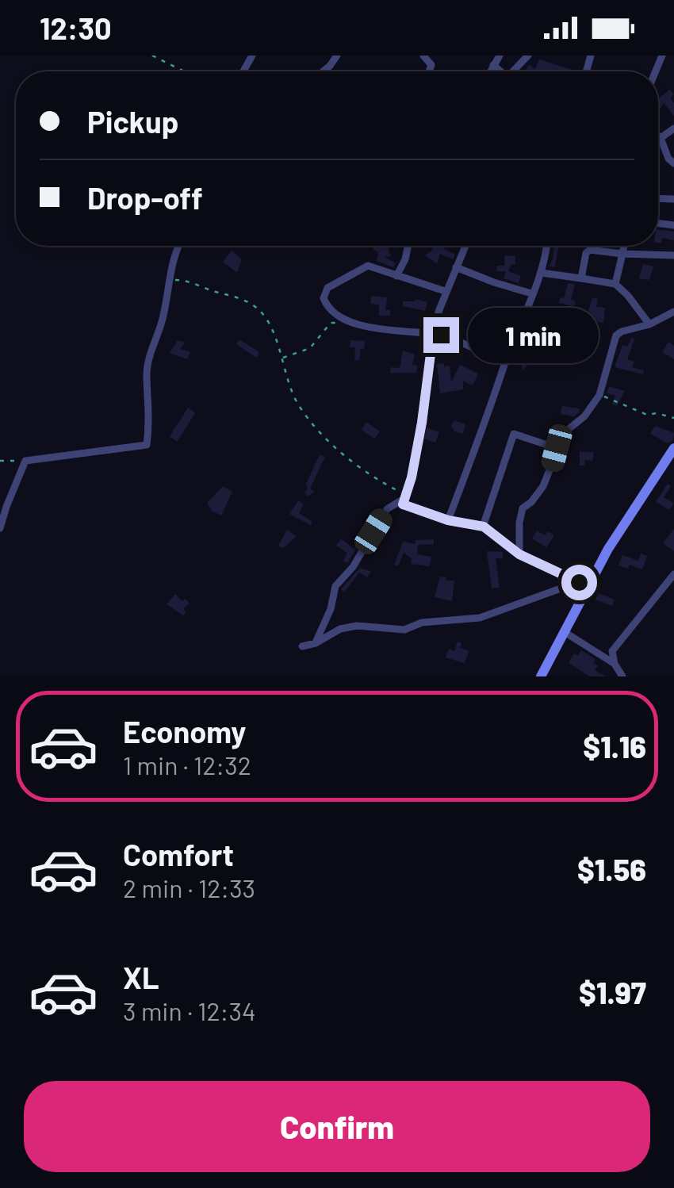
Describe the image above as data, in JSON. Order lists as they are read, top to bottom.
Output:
{
  "page": {
    "status": "12:30",
    "banner": ["Pickup", "Drop-off"],
    "bubble": "1 min",
    "list": [
      {
        "name": "Economy",
        "note": "1 min · 12:32",
        "value": "$1.16"
      },
      {
        "name": "Comfort",
        "note": "2 min · 12:33",
        "value": "$1.56"
      },
      {
        "name": "XL",
        "note": "3 min · 12:34",
        "value": "$1.97"
      }
    ],
    "buttons": "Confirm"
  }
}
